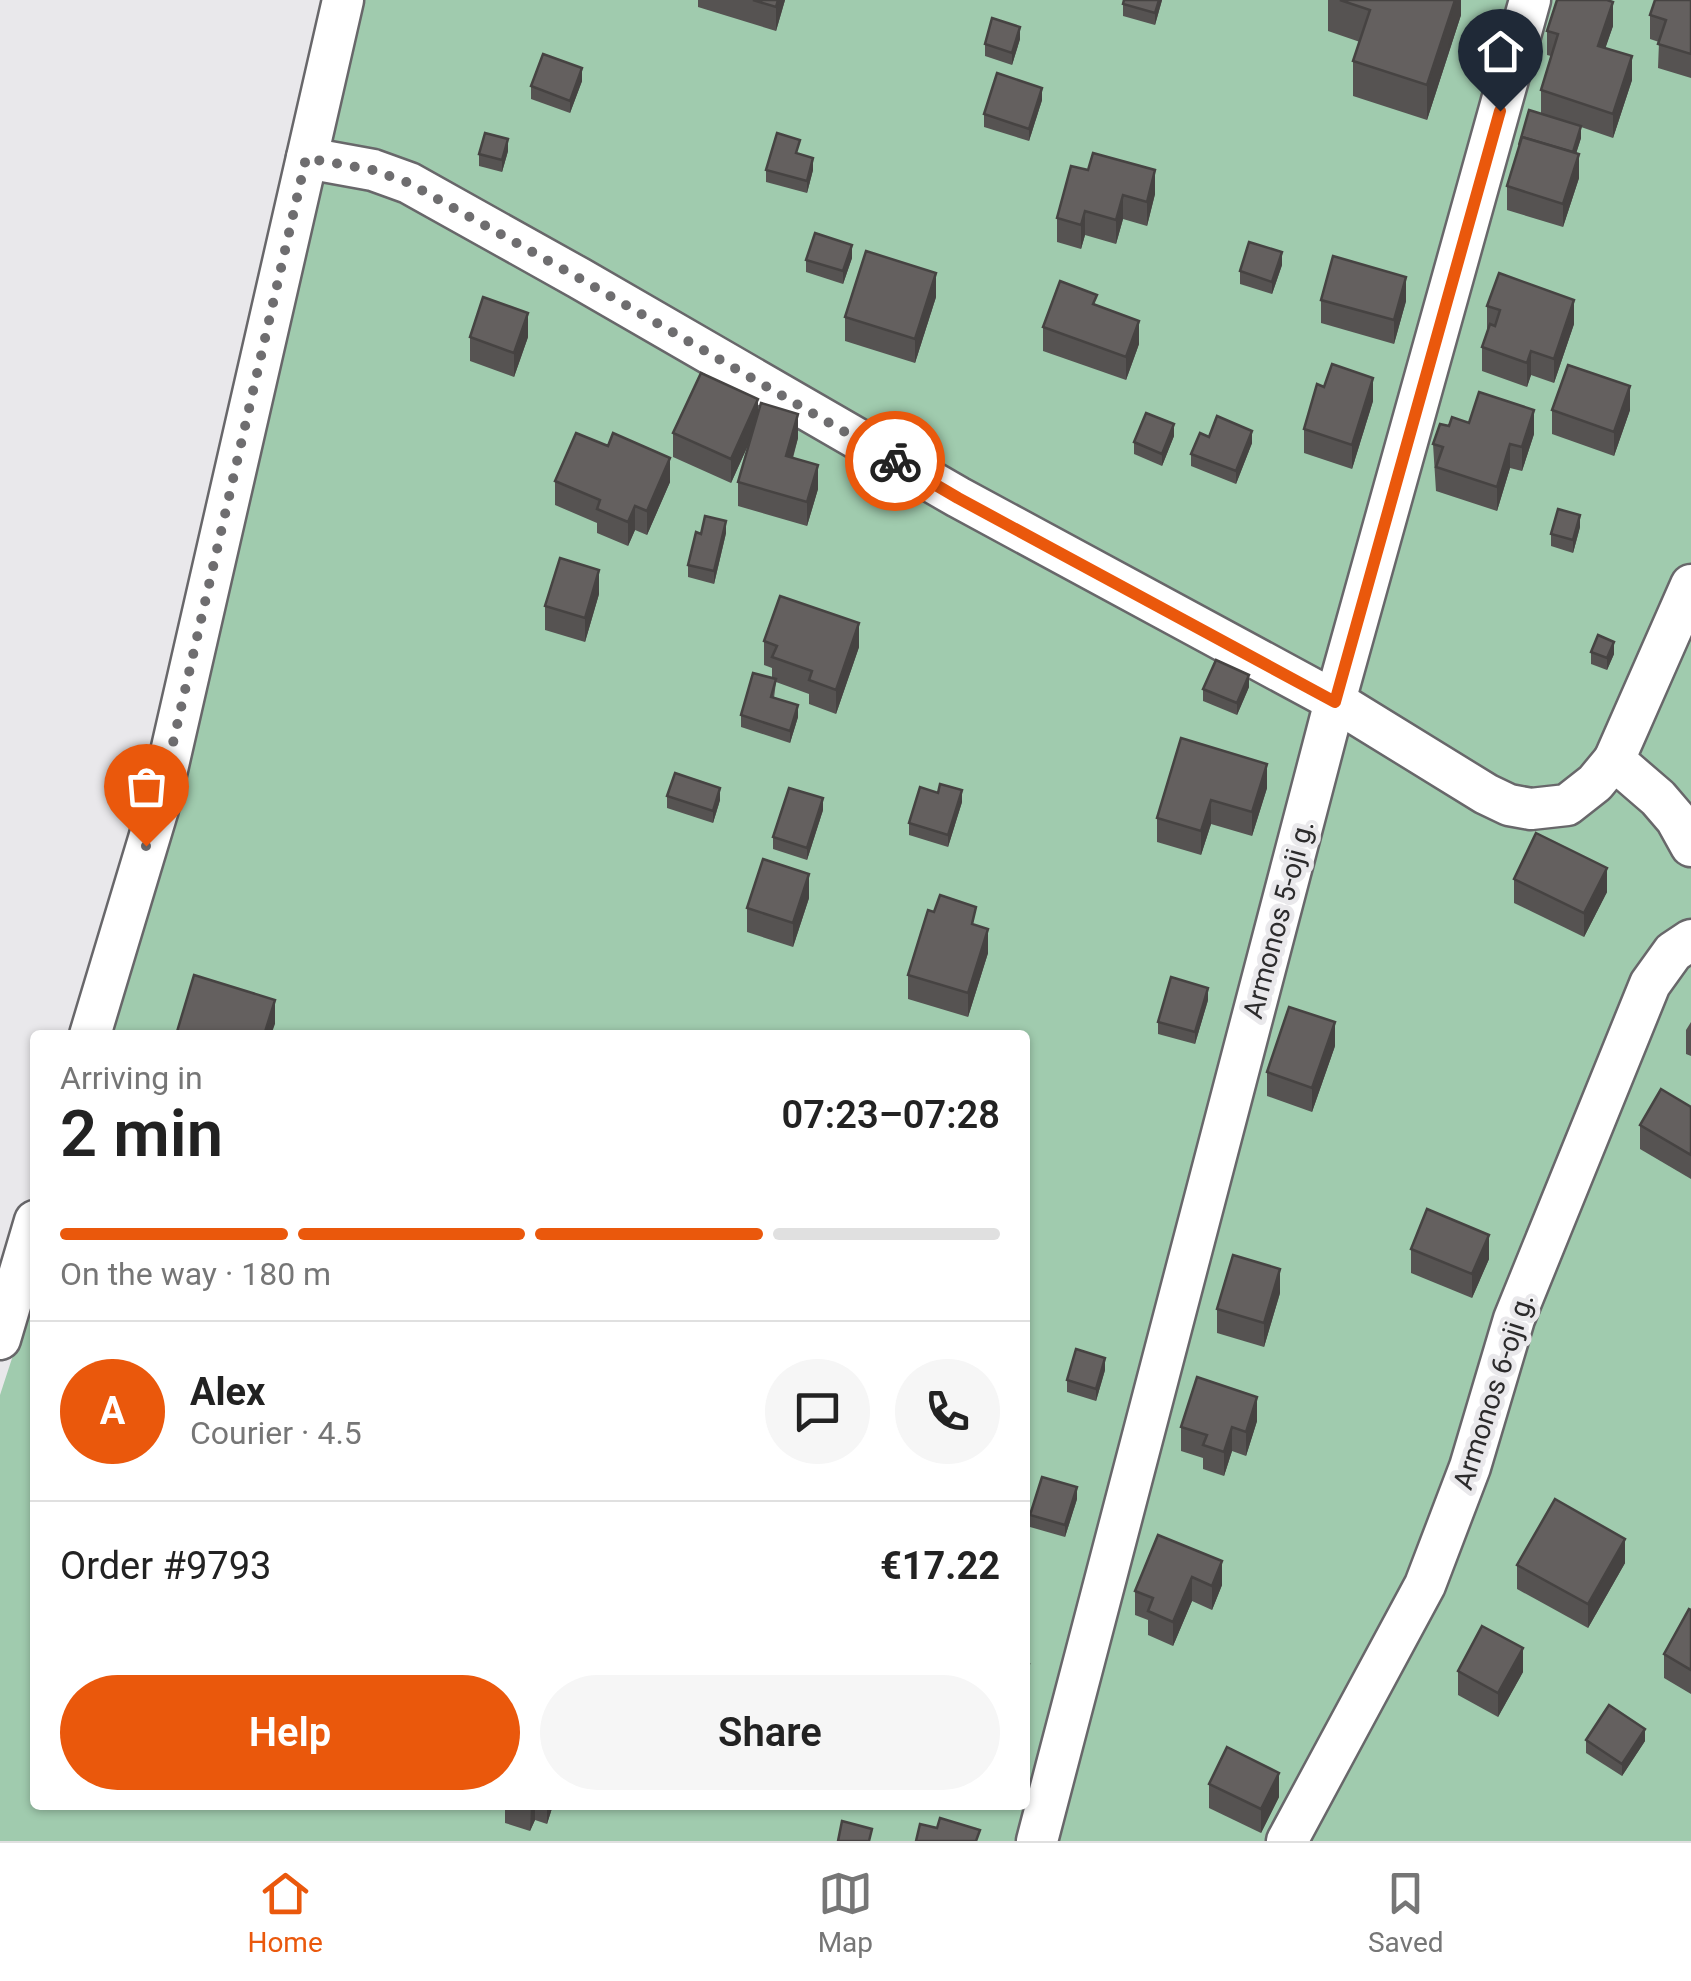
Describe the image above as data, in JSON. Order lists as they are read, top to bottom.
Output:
{
  "streets": {
    "street": ["Armonos 5-oji g.", "Armonos 6-oji g."]
  },
  "page": {
    "heading": ["2 min", "Arriving in", "07:23–07:28"],
    "panel": [
      "Alex",
      "Courier · 4.5",
      "Order #9793",
      "€17.22"
    ],
    "bar": "On the way · 180 m",
    "round": "A",
    "buttons": ["Help", "Share"],
    "tabs": ["Home", "Map", "Saved"]
  }
}
